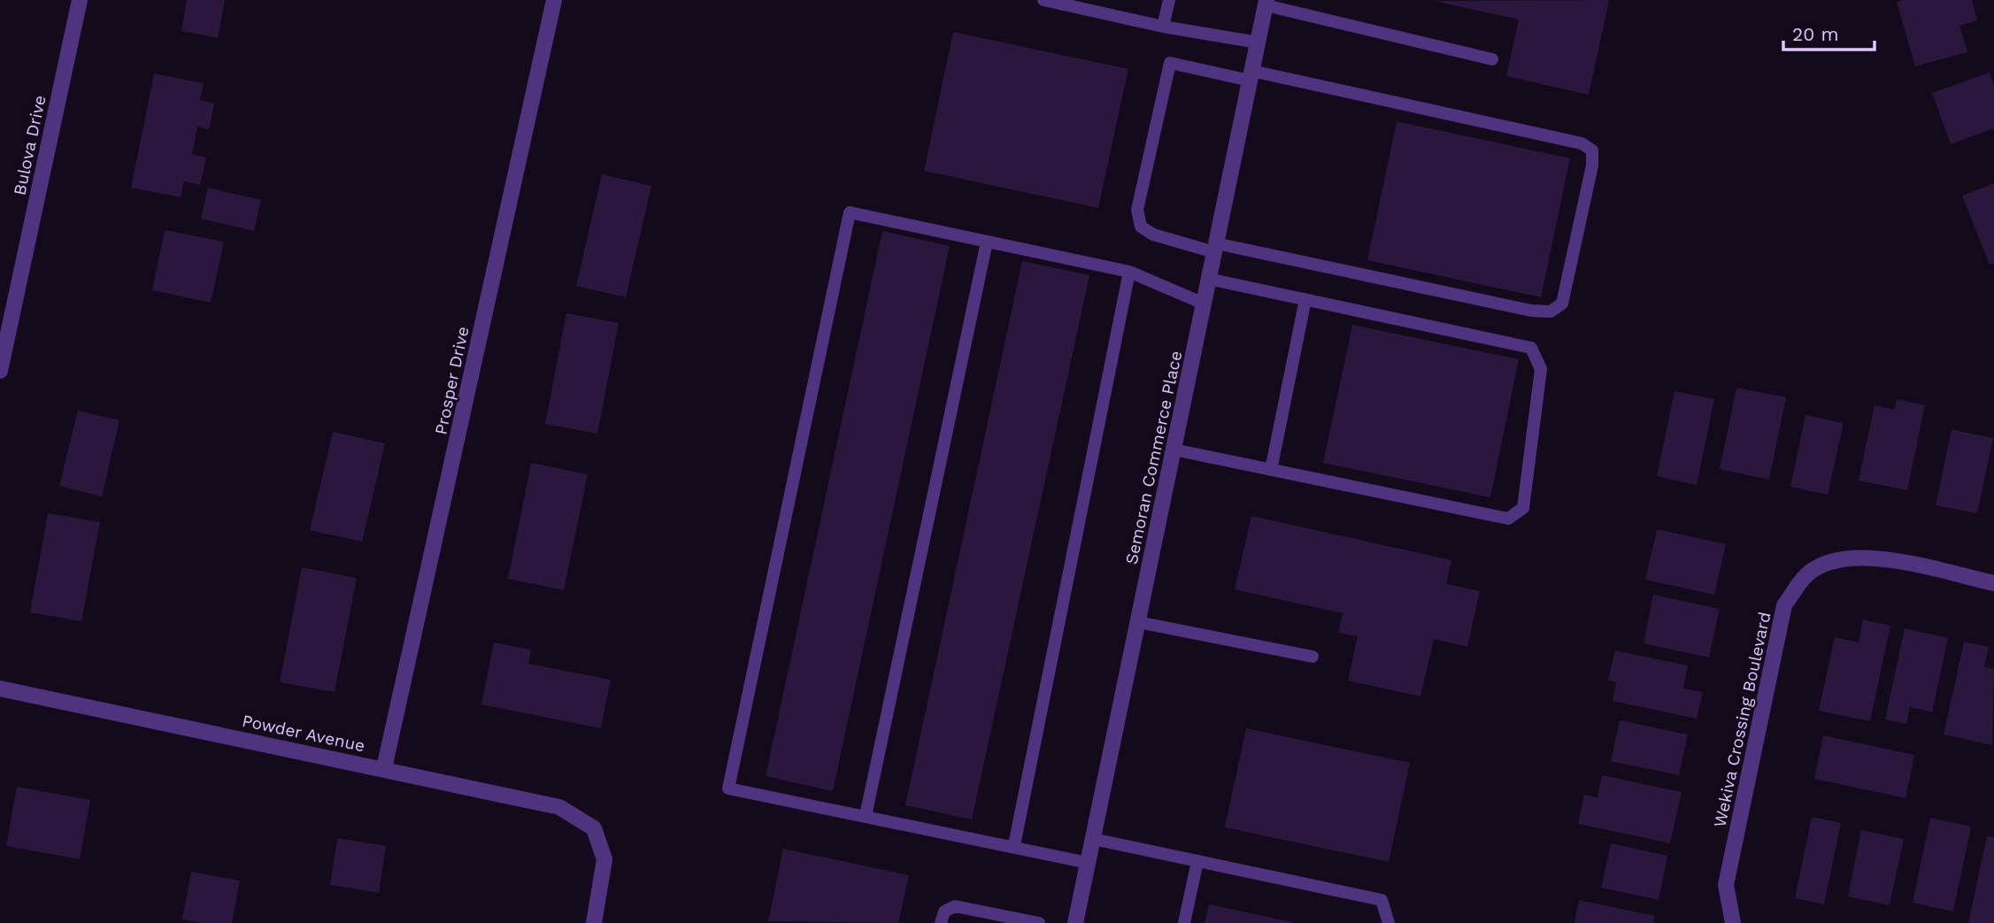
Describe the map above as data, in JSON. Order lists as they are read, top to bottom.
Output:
{
  "streets": {
    "street": [
      "Bulova Drive",
      "Prosper Drive",
      "Semoran Commerce Place",
      "Wekiva Crossing Boulevard",
      "Powder Avenue"
    ]
  },
  "crossings": [
    ["Prosper Drive", "Powder Avenue"]
  ],
  "scale_bar": "20 m"
}
